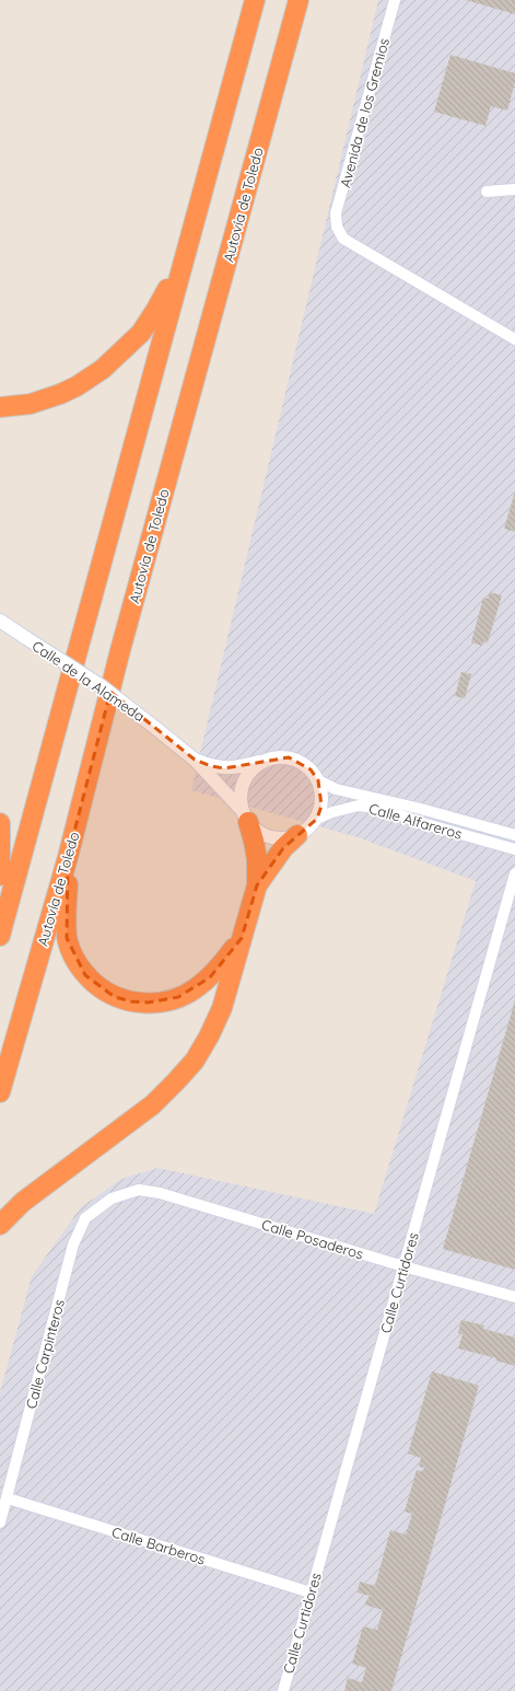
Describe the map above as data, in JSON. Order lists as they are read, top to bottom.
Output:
{
  "streets": {
    "highway": ["Autovía de Toledo"],
    "street": [
      "Avenida de los Gremios",
      "Calle de la Alameda",
      "Calle Alfareros",
      "Calle Posaderos",
      "Calle Curtidores",
      "Calle Carpinteros",
      "Calle Barberos"
    ]
  },
  "crossings": [
    ["Calle de la Alameda", "Calle Alfareros"],
    ["Calle Posaderos", "Calle Curtidores"],
    ["Calle Posaderos", "Calle Carpinteros"],
    ["Calle Curtidores", "Calle Barberos"],
    ["Calle Carpinteros", "Calle Barberos"]
  ]
}
